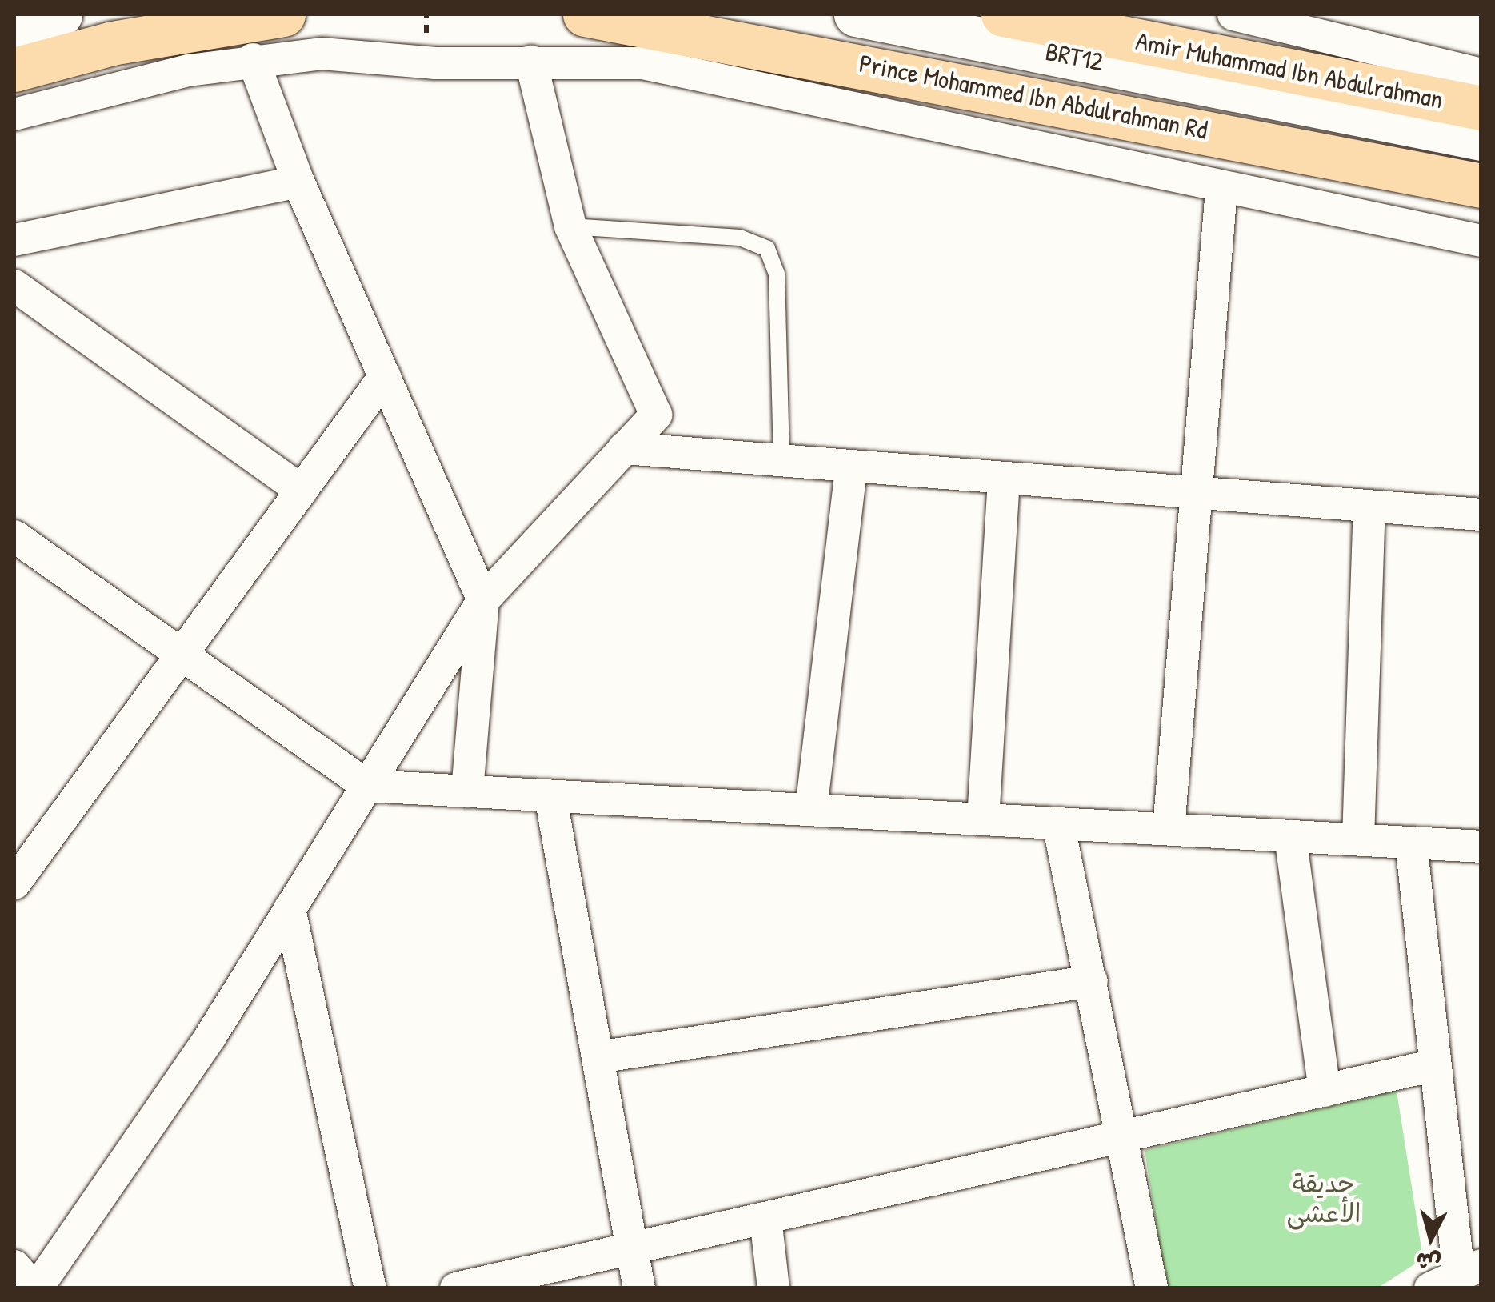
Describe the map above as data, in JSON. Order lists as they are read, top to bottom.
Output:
{
  "streets": {
    "main road": ["BRT12", "Amir Muhammad Ibn Abdulrahman", "Prince Mohammed Ibn Abdulrahman Rd"]
  },
  "parks": ["حديقة الأعشى"],
  "north": "bottom"
}
